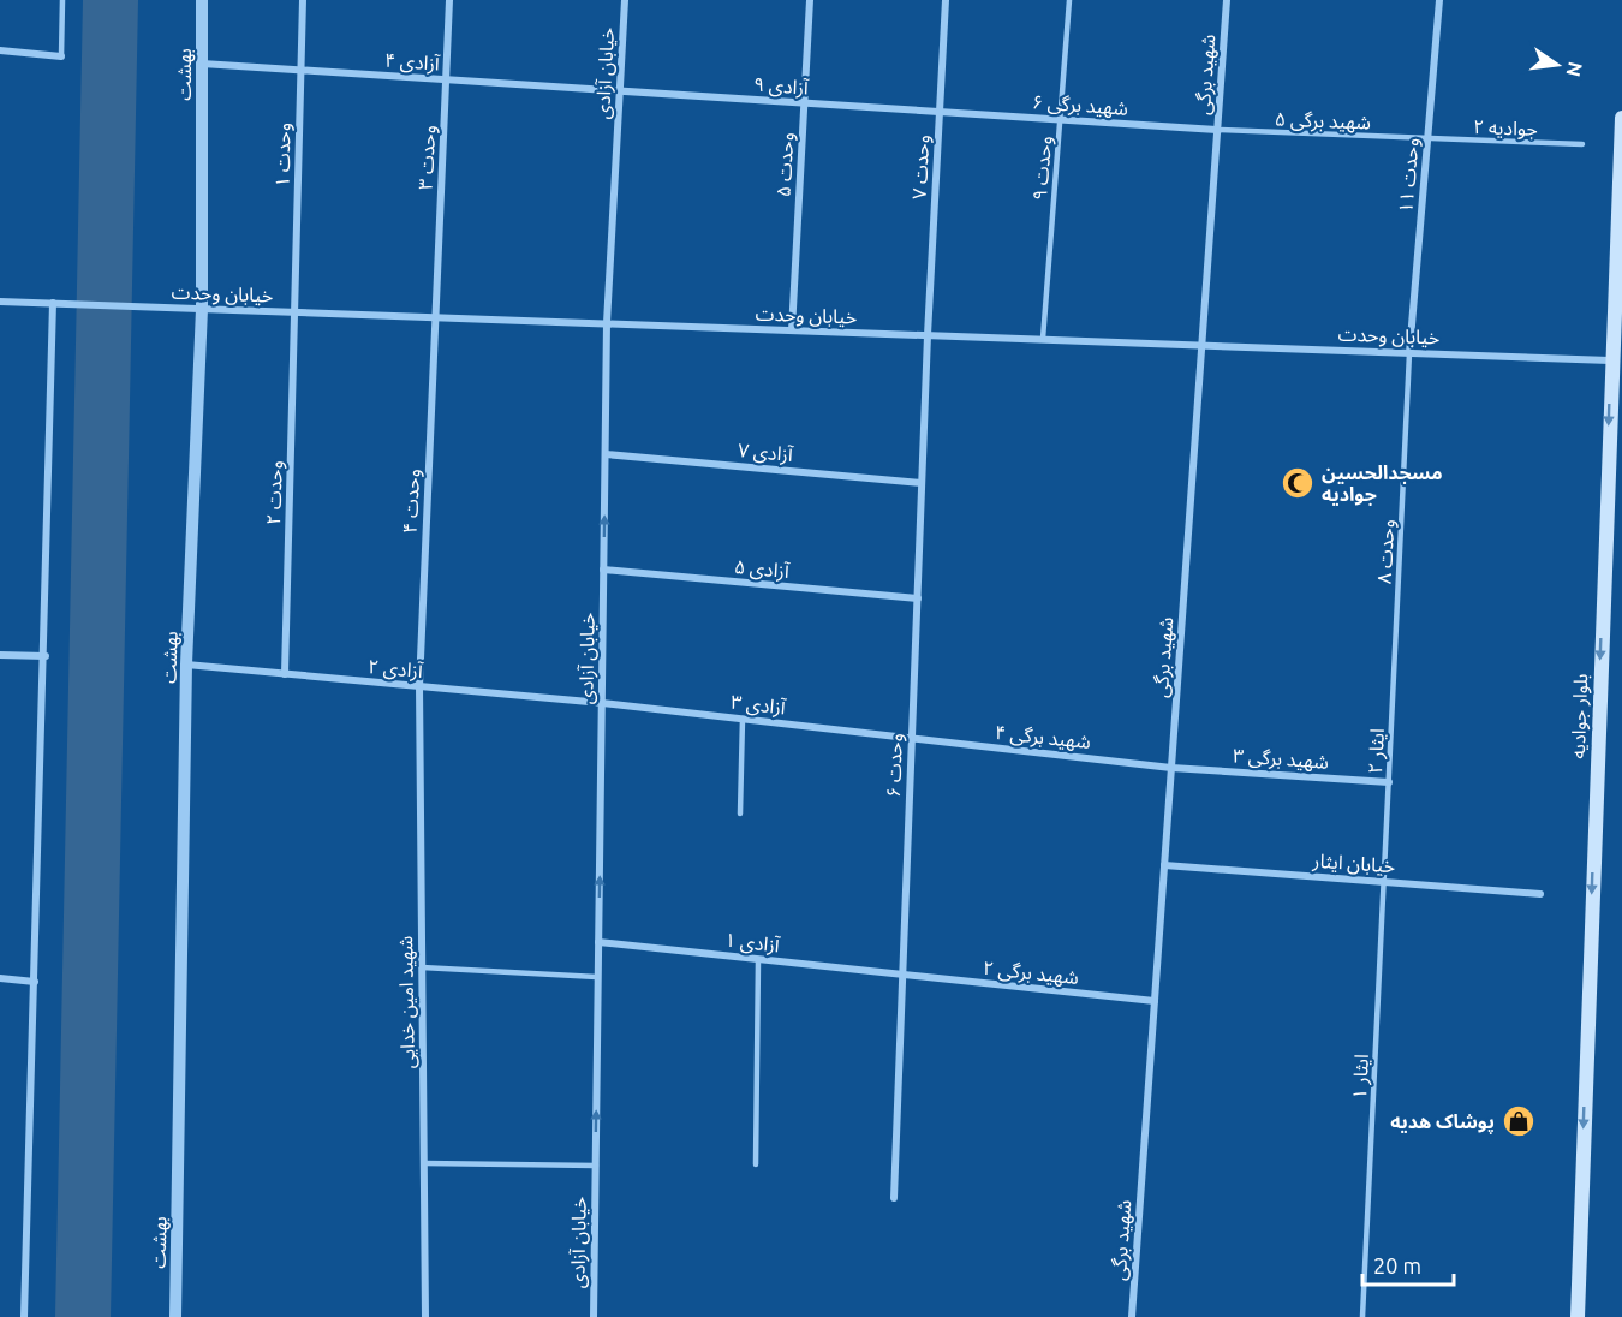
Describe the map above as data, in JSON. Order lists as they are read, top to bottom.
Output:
{
  "streets": {
    "main road": ["بلوار جوادیه"],
    "street": [
      "آزادی ۴",
      "خیابان آزادی",
      "بهشت",
      "شهید برگی",
      "آزادی ۹",
      "شهید برگی ۶",
      "وحدت ۱",
      "وحدت ۳",
      "وحدت ۵",
      "وحدت ۷",
      "وحدت ۱۱",
      "خیابان وحدت",
      "آزادی ۷",
      "وحدت ۲",
      "وحدت ۴",
      "آزادی ۵",
      "آزادی ۲",
      "آزادی ۳",
      "شهید برگی ۴",
      "شهید برگی ۳",
      "وحدت ۶",
      "خیابان ایثار",
      "آزادی ۱",
      "شهید برگی ۲",
      "شهید امین خدایی"
    ],
    "lane": [
      "شهید برگی ۵",
      "جوادیه ۲",
      "وحدت ۹",
      "وحدت ۸",
      "ایثار ۲",
      "ایثار ۱"
    ]
  },
  "crossings": [
    ["آزادی ۴", "خیابان آزادی"],
    ["آزادی ۴", "بهشت"],
    ["آزادی ۴", "آزادی ۹"],
    ["آزادی ۴", "وحدت ۱"],
    ["آزادی ۴", "وحدت ۳"],
    ["خیابان آزادی", "آزادی ۹"],
    ["خیابان آزادی", "خیابان وحدت"],
    ["خیابان آزادی", "آزادی ۷"],
    ["خیابان آزادی", "آزادی ۵"],
    ["خیابان آزادی", "آزادی ۲"],
    ["خیابان آزادی", "آزادی ۳"],
    ["خیابان آزادی", "آزادی ۱"],
    ["بهشت", "خیابان وحدت"],
    ["بهشت", "آزادی ۲"],
    ["شهید برگی", "شهید برگی ۶"],
    ["شهید برگی", "شهید برگی ۵"],
    ["شهید برگی", "خیابان وحدت"],
    ["شهید برگی", "شهید برگی ۴"],
    ["شهید برگی", "شهید برگی ۳"],
    ["شهید برگی", "خیابان ایثار"],
    ["شهید برگی", "شهید برگی ۲"],
    ["آزادی ۹", "شهید برگی ۶"],
    ["آزادی ۹", "وحدت ۵"],
    ["آزادی ۹", "وحدت ۷"],
    ["شهید برگی ۶", "شهید برگی ۵"],
    ["شهید برگی ۶", "وحدت ۷"],
    ["شهید برگی ۶", "وحدت ۹"],
    ["شهید برگی ۵", "جوادیه ۲"],
    ["شهید برگی ۵", "وحدت ۱۱"],
    ["جوادیه ۲", "وحدت ۱۱"],
    ["وحدت ۱", "خیابان وحدت"],
    ["وحدت ۱", "وحدت ۲"],
    ["وحدت ۳", "خیابان وحدت"],
    ["وحدت ۳", "وحدت ۴"],
    ["وحدت ۵", "خیابان وحدت"],
    ["وحدت ۷", "خیابان وحدت"],
    ["وحدت ۷", "وحدت ۶"],
    ["وحدت ۹", "خیابان وحدت"],
    ["وحدت ۱۱", "خیابان وحدت"],
    ["وحدت ۱۱", "وحدت ۸"],
    ["خیابان وحدت", "وحدت ۲"],
    ["خیابان وحدت", "وحدت ۴"],
    ["خیابان وحدت", "وحدت ۸"],
    ["خیابان وحدت", "بلوار جوادیه"],
    ["خیابان وحدت", "وحدت ۶"],
    ["آزادی ۷", "وحدت ۶"],
    ["وحدت ۲", "آزادی ۲"],
    ["وحدت ۴", "آزادی ۲"],
    ["وحدت ۴", "شهید امین خدایی"],
    ["وحدت ۸", "ایثار ۲"],
    ["آزادی ۵", "وحدت ۶"],
    ["آزادی ۲", "آزادی ۳"],
    ["آزادی ۲", "شهید امین خدایی"],
    ["آزادی ۳", "شهید برگی ۴"],
    ["آزادی ۳", "وحدت ۶"],
    ["شهید برگی ۴", "شهید برگی ۳"],
    ["شهید برگی ۴", "وحدت ۶"],
    ["ایثار ۲", "شهید برگی ۳"],
    ["ایثار ۲", "خیابان ایثار"],
    ["ایثار ۲", "ایثار ۱"],
    ["وحدت ۶", "آزادی ۱"],
    ["وحدت ۶", "شهید برگی ۲"],
    ["خیابان ایثار", "ایثار ۱"],
    ["آزادی ۱", "شهید برگی ۲"]
  ],
  "one_way": ["خیابان آزادی", "بلوار جوادیه"],
  "places": {
    "mosque": ["مسجدالحسین جوادیه"],
    "shop": ["پوشاک هدیه"]
  },
  "scale_bar": "20 m",
  "north": "right"
}
